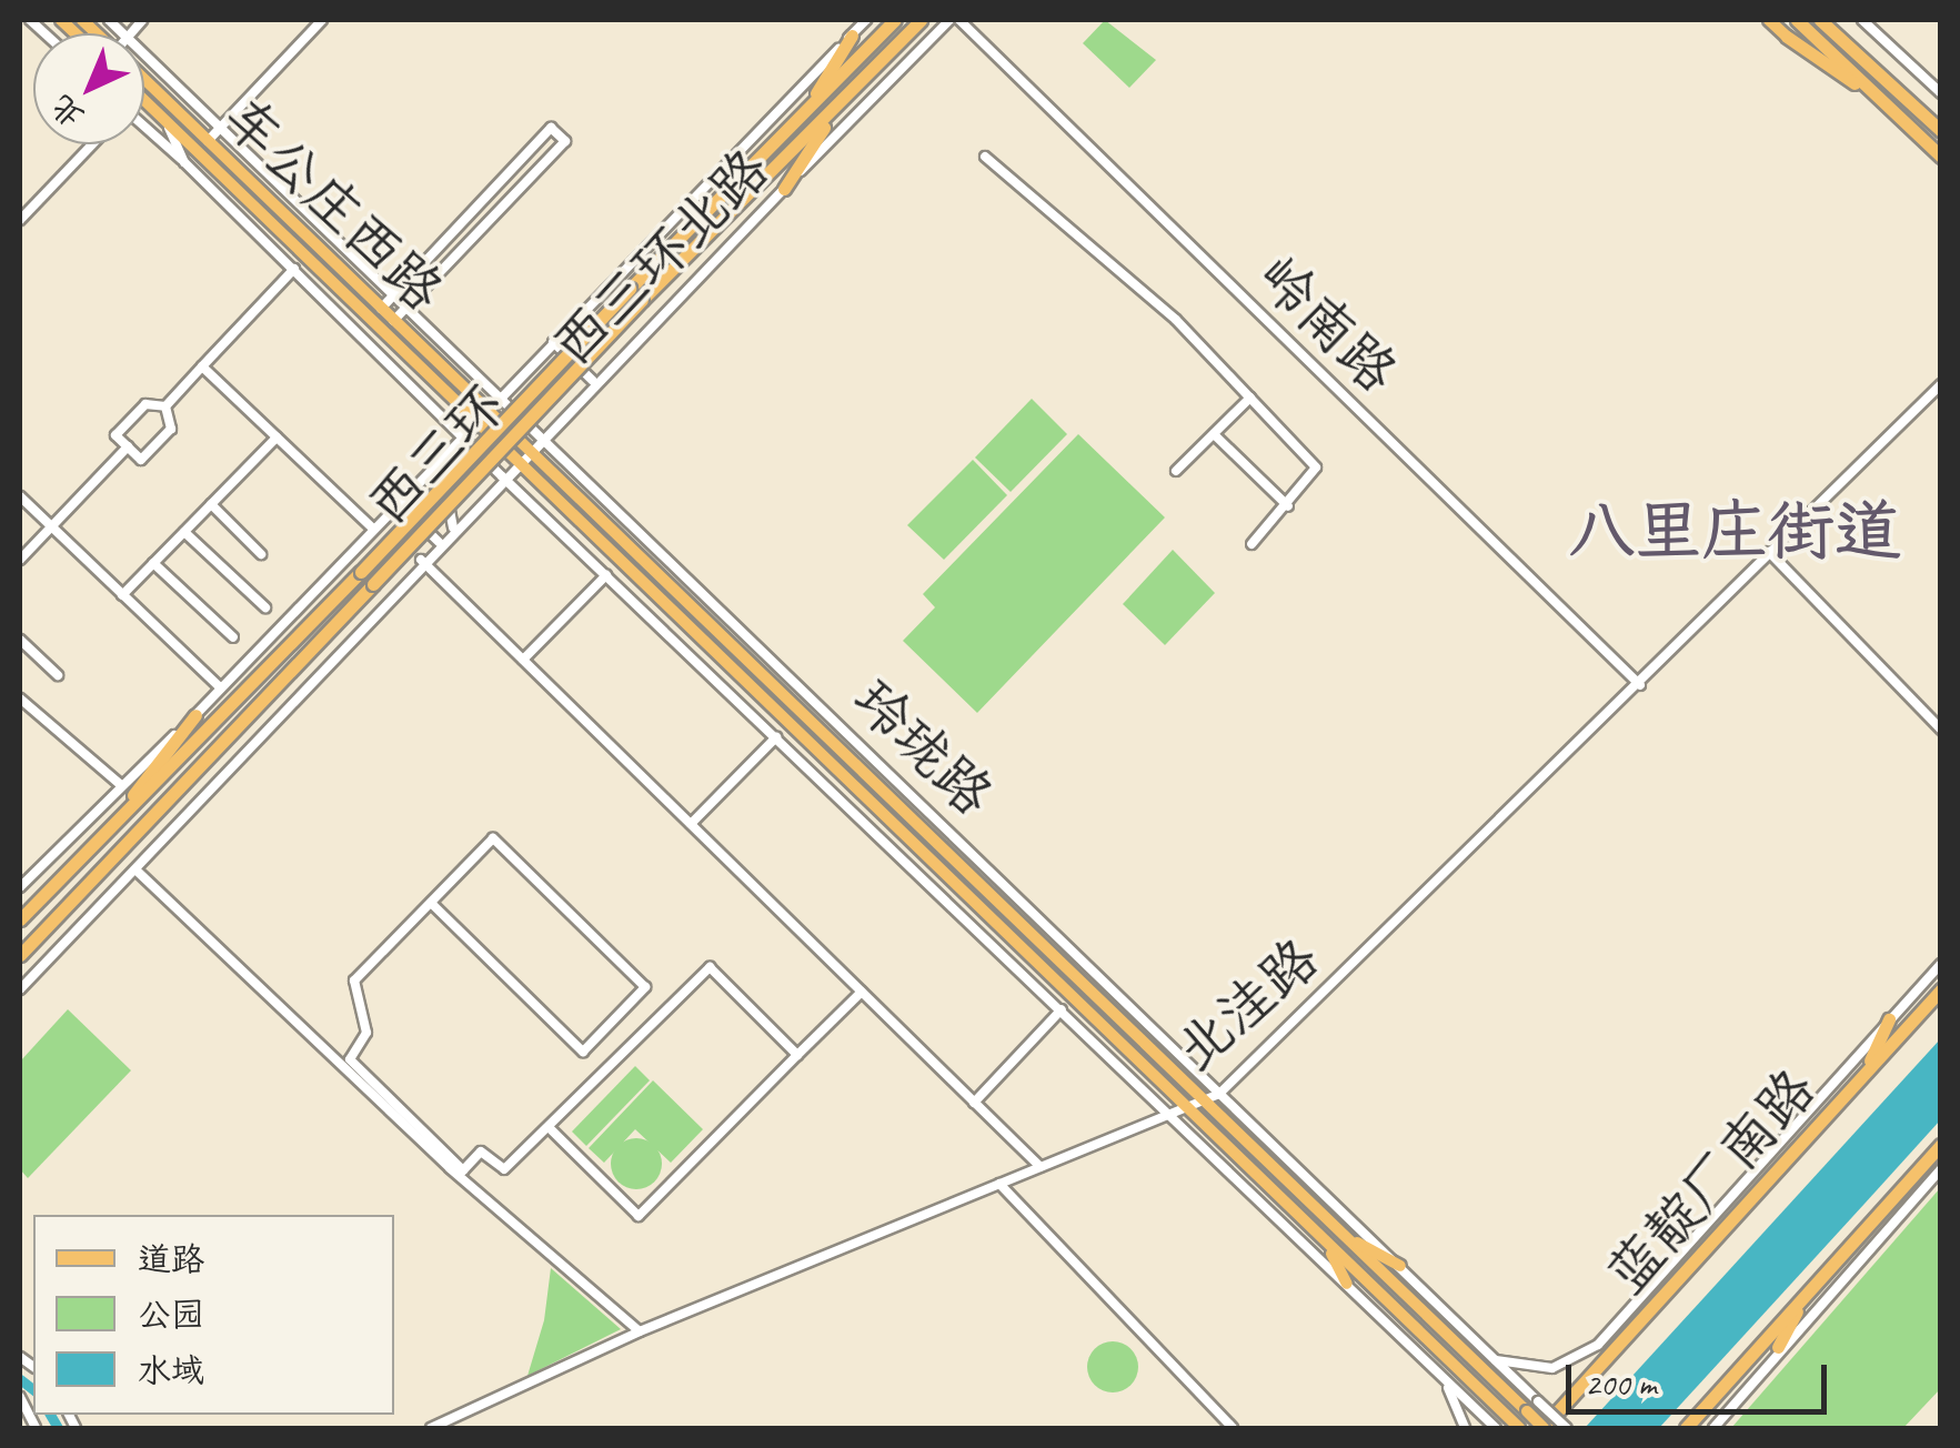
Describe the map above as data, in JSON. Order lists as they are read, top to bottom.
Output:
{
  "streets": {
    "highway": ["西三环", "蓝靛厂南路"],
    "main road": ["车公庄西路", "玲珑路"],
    "street": ["西三环北路", "岭南路", "北洼路"]
  },
  "crossings": [
    ["车公庄西路", "西三环北路"],
    ["车公庄西路", "玲珑路"],
    ["西三环北路", "玲珑路"],
    ["岭南路", "北洼路"],
    ["玲珑路", "北洼路"],
    ["玲珑路", "蓝靛厂南路"]
  ],
  "districts": ["八里庄街道"],
  "legend": ["道路", "公园", "水域"],
  "scale_bar": "200 m",
  "north": "bottom left"
}
